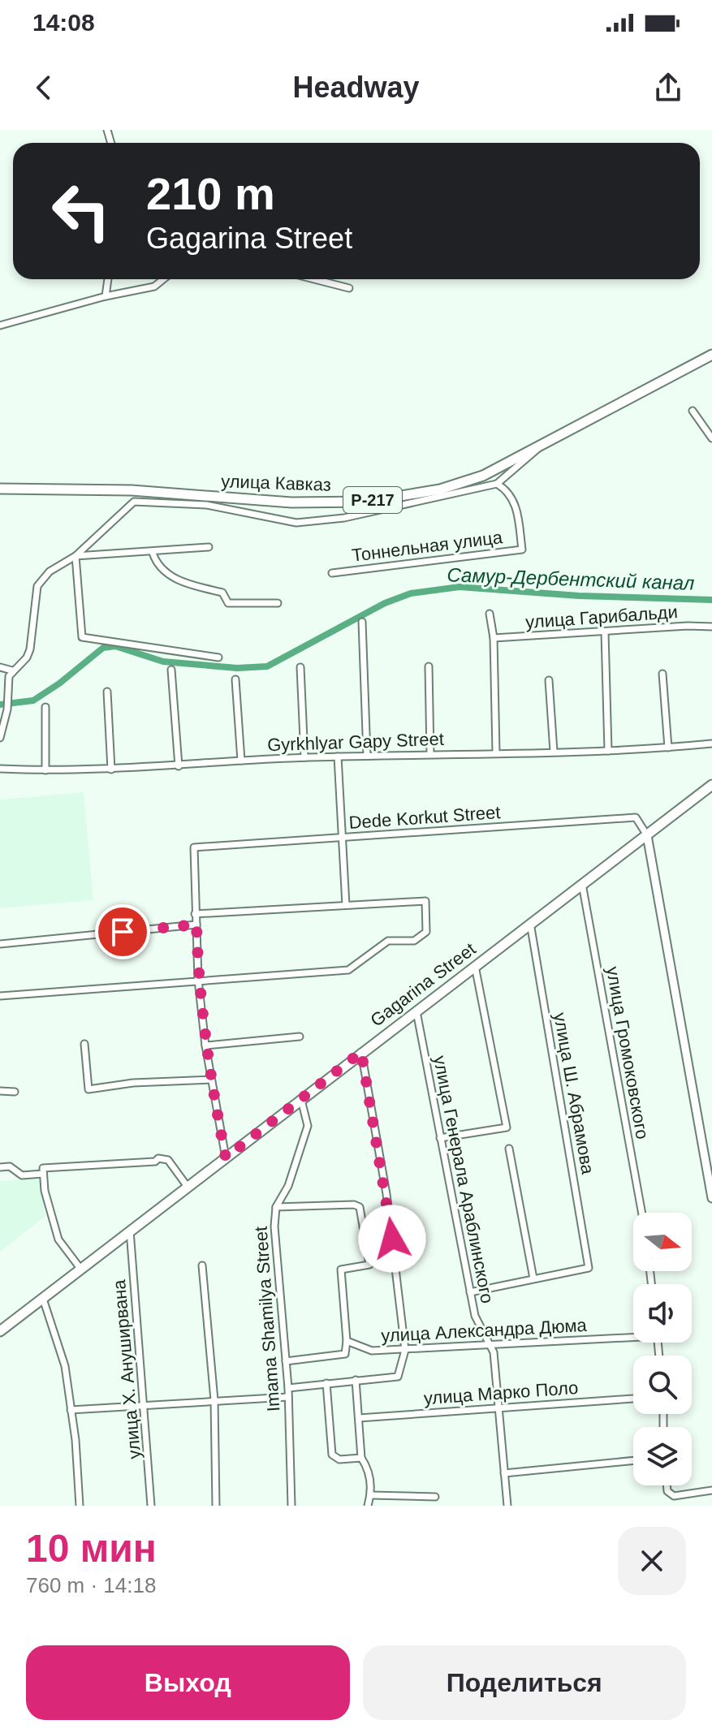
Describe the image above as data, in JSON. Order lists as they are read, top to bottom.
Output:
{
  "streets": {
    "main road": ["улица Кавказ", "Р-217", "Gagarina Street"],
    "street": [
      "Тоннельная улица",
      "улица Гарибальди",
      "Gyrkhlyar Gapy Street",
      "Dede Korkut Street",
      "улица Громоковского",
      "улица Ш. Абрамова",
      "улица Генерала Араблинского",
      "Imama Shamilya Street",
      "улица Александра Дюма",
      "улица Х. Ануширвана",
      "улица Марко Поло"
    ]
  },
  "crossings": [
    ["Dede Korkut Street", "Gagarina Street"],
    ["Gagarina Street", "улица Громоковского"],
    ["Gagarina Street", "улица Ш. Абрамова"],
    ["Gagarina Street", "улица Генерала Араблинского"],
    ["Gagarina Street", "Imama Shamilya Street"],
    ["Gagarina Street", "улица Х. Ануширвана"],
    ["улица Генерала Араблинского", "улица Александра Дюма"],
    ["улица Генерала Араблинского", "улица Марко Поло"]
  ],
  "water": ["Самур-Дербентский канал"],
  "north": "right",
  "page": {
    "status": "14:08",
    "header": "Headway",
    "turn": ["210 m", "Gagarina Street"],
    "heading": ["10 мин", "760 m · 14:18"],
    "buttons": ["Выход", "Поделиться"]
  }
}
